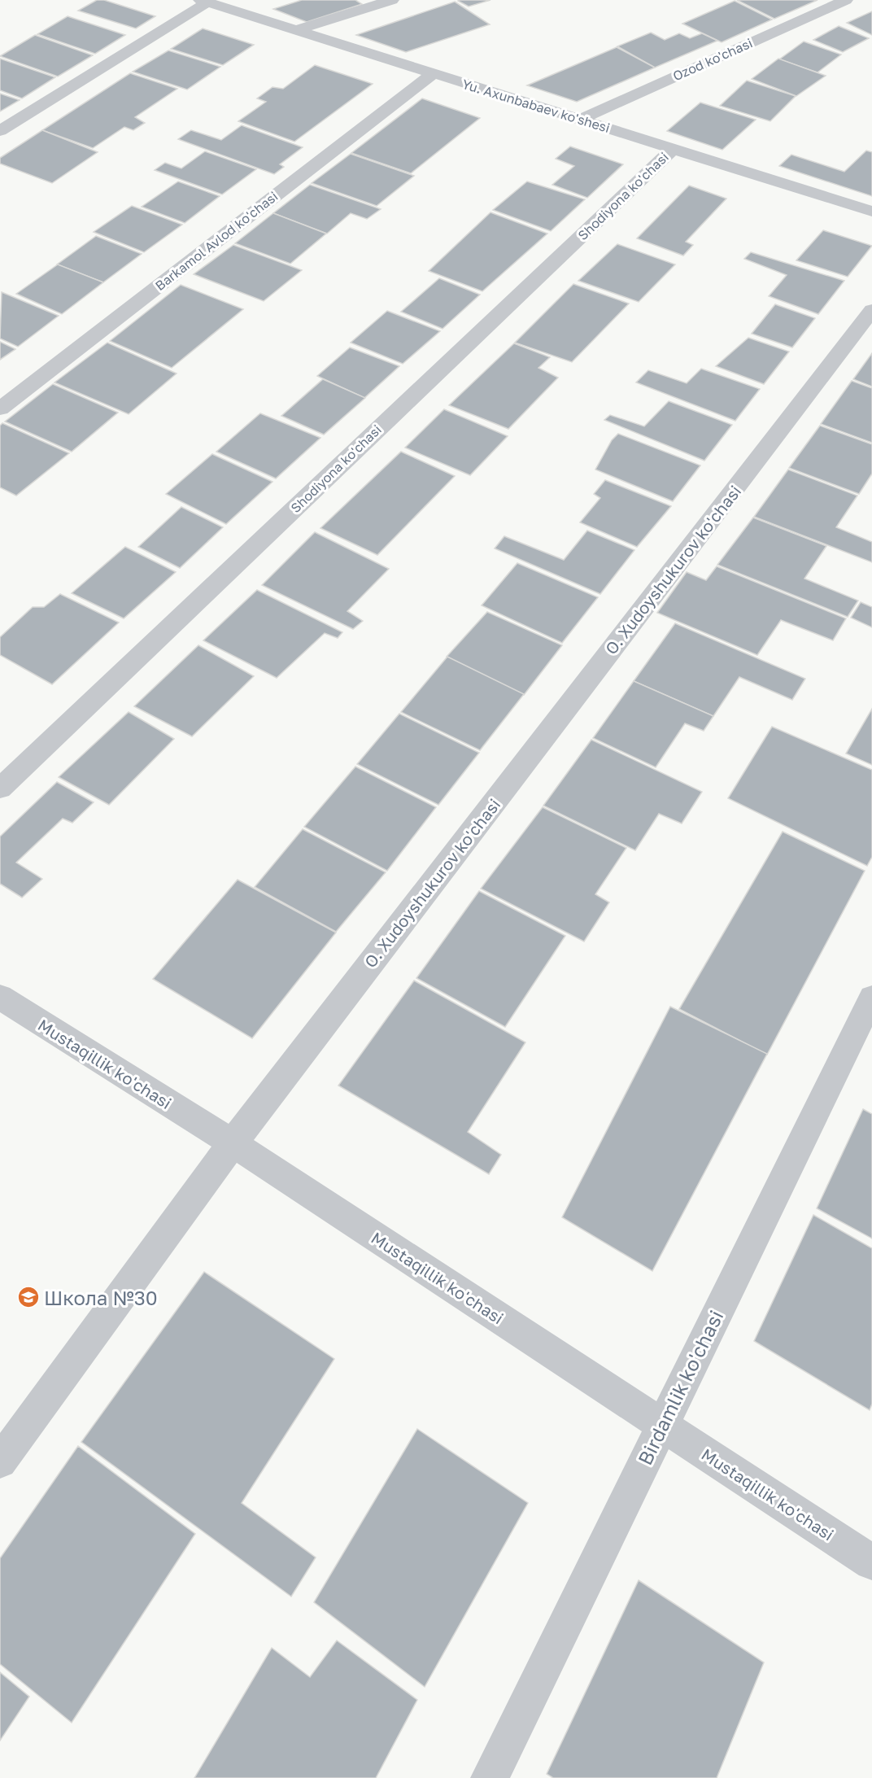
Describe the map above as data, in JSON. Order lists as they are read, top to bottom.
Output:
{
  "streets": {
    "street": [
      "Ozod ko'chasi",
      "Yu. Axunbabaev ko'shesi",
      "Shodiyona ko'chasi",
      "Barkamol Avlod ko'chasi",
      "O. Xudoyshukurov ko'chasi",
      "Mustaqillik ko'chasi",
      "Birdamlik ko'chasi"
    ]
  },
  "crossings": [
    ["Ozod ko'chasi", "Yu. Axunbabaev ko'shesi"],
    ["Yu. Axunbabaev ko'shesi", "Shodiyona ko'chasi"],
    ["Yu. Axunbabaev ko'shesi", "Barkamol Avlod ko'chasi"],
    ["O. Xudoyshukurov ko'chasi", "Mustaqillik ko'chasi"],
    ["Mustaqillik ko'chasi", "Birdamlik ko'chasi"]
  ],
  "places": {
    "school or university": ["Школа №30"]
  }
}
